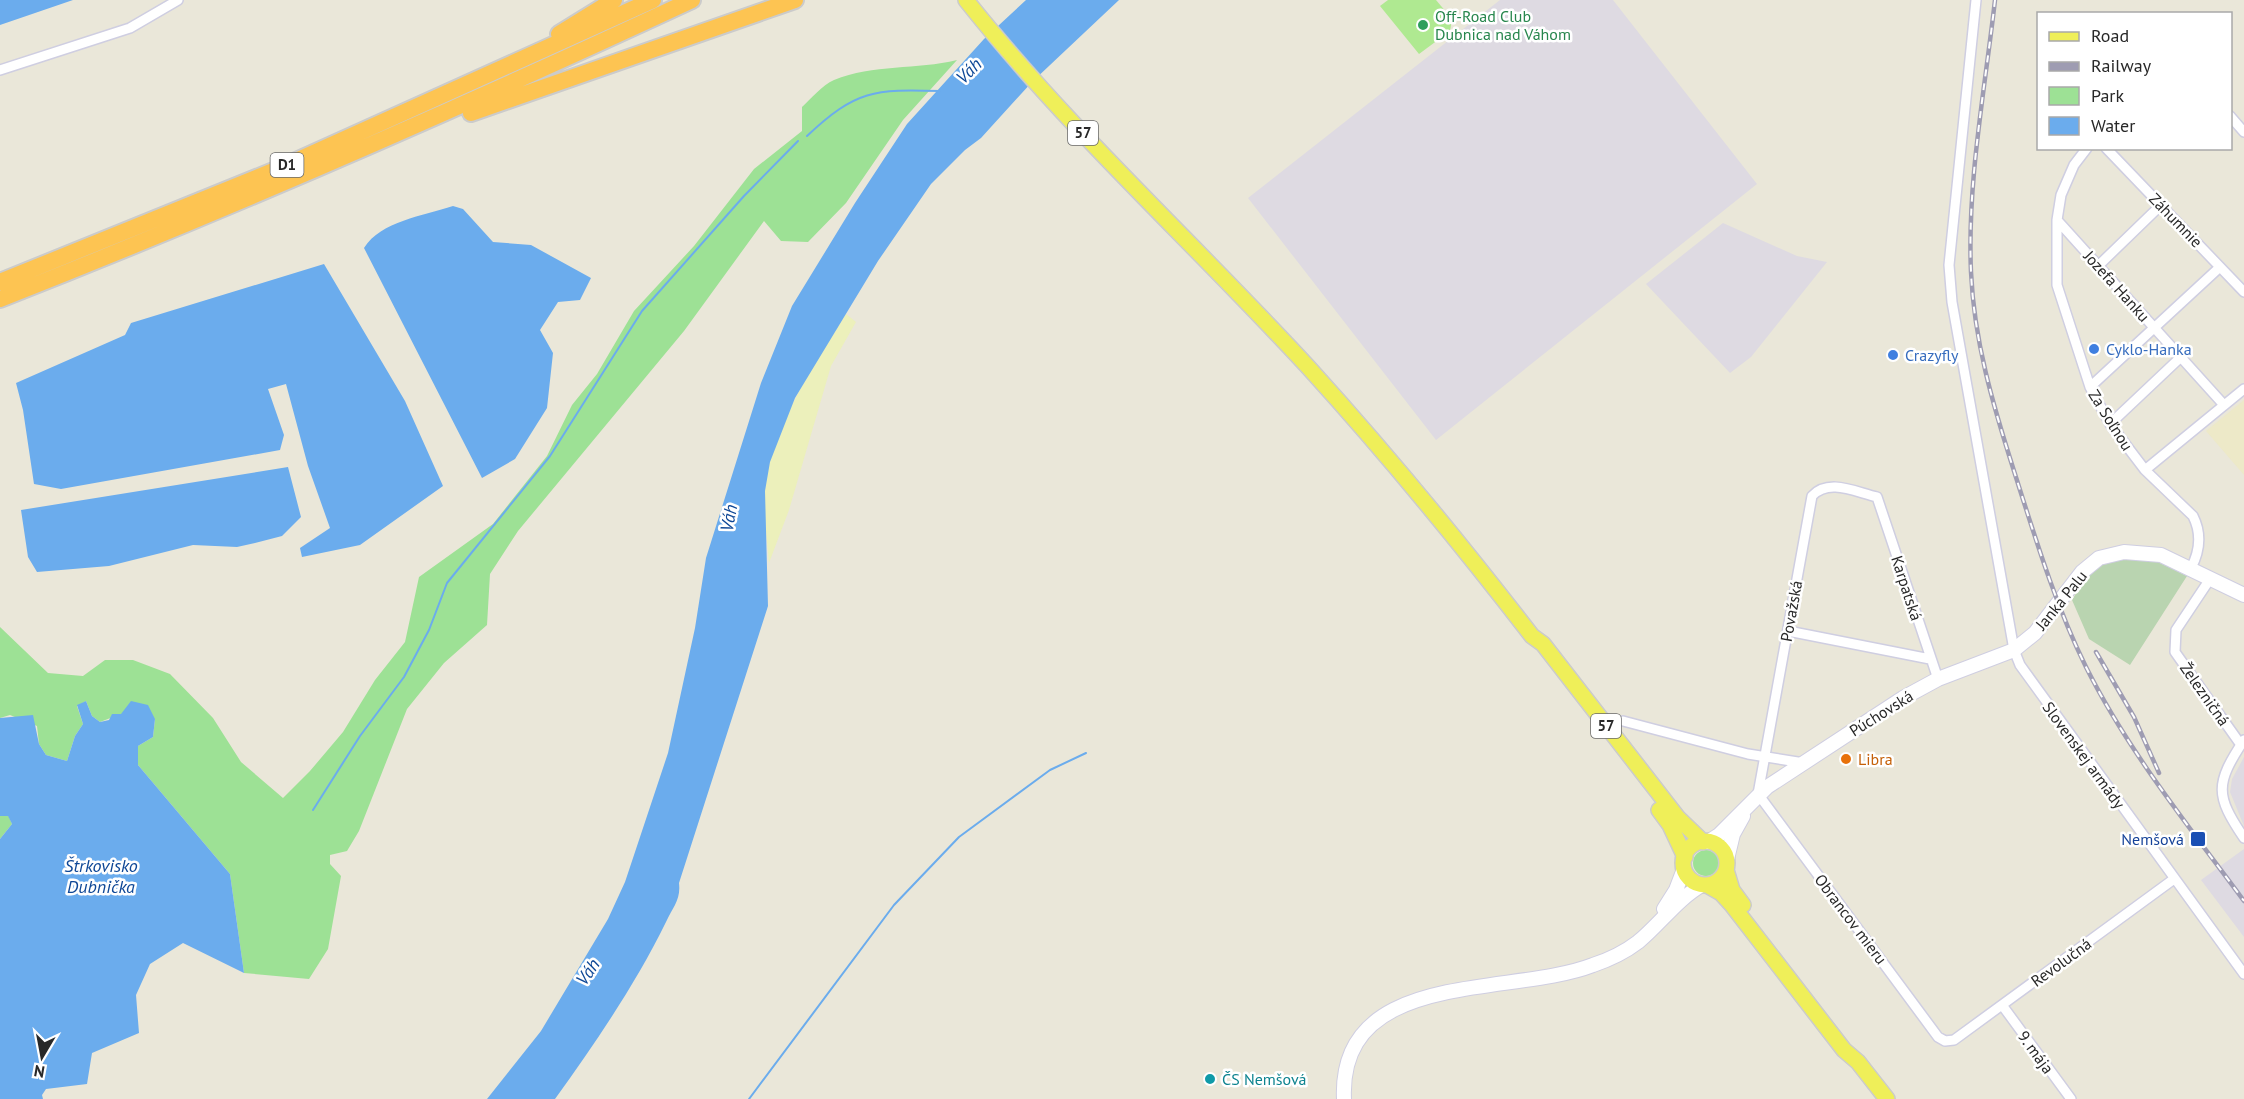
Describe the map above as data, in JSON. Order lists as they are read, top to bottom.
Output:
{
  "streets": {
    "highway": ["D1"],
    "main road": ["57", "Janka Palu", "Púchovská"],
    "street": [
      "Záhumnie",
      "Jozefa Hanku",
      "Za Soľnou",
      "Karpatská",
      "Považská",
      "Železničná",
      "Slovenskej armády",
      "Obrancov mieru",
      "Revolučná",
      "9. mája"
    ]
  },
  "crossings": [
    ["Jozefa Hanku", "Za Soľnou"],
    ["Za Soľnou", "Janka Palu"],
    ["Karpatská", "Považská"],
    ["Karpatská", "Púchovská"],
    ["Janka Palu", "Železničná"],
    ["Janka Palu", "Púchovská"],
    ["Janka Palu", "Slovenskej armády"],
    ["Považská", "Púchovská"],
    ["Považská", "Obrancov mieru"],
    ["Púchovská", "Slovenskej armády"],
    ["Púchovská", "Obrancov mieru"],
    ["Slovenskej armády", "Revolučná"],
    ["Obrancov mieru", "Revolučná"],
    ["Revolučná", "9. mája"]
  ],
  "water": ["Váh", "Štrkovisko Dubnička"],
  "places": {
    "other": [
      "Off-Road Club Dubnica nad Váhom",
      "Cyklo-Hanka",
      "Crazyfly",
      "Libra",
      "ČS Nemšová"
    ],
    "transit": ["Nemšová"]
  },
  "legend": [
    "Road",
    "Railway",
    "Park",
    "Water"
  ],
  "north": "bottom"
}
